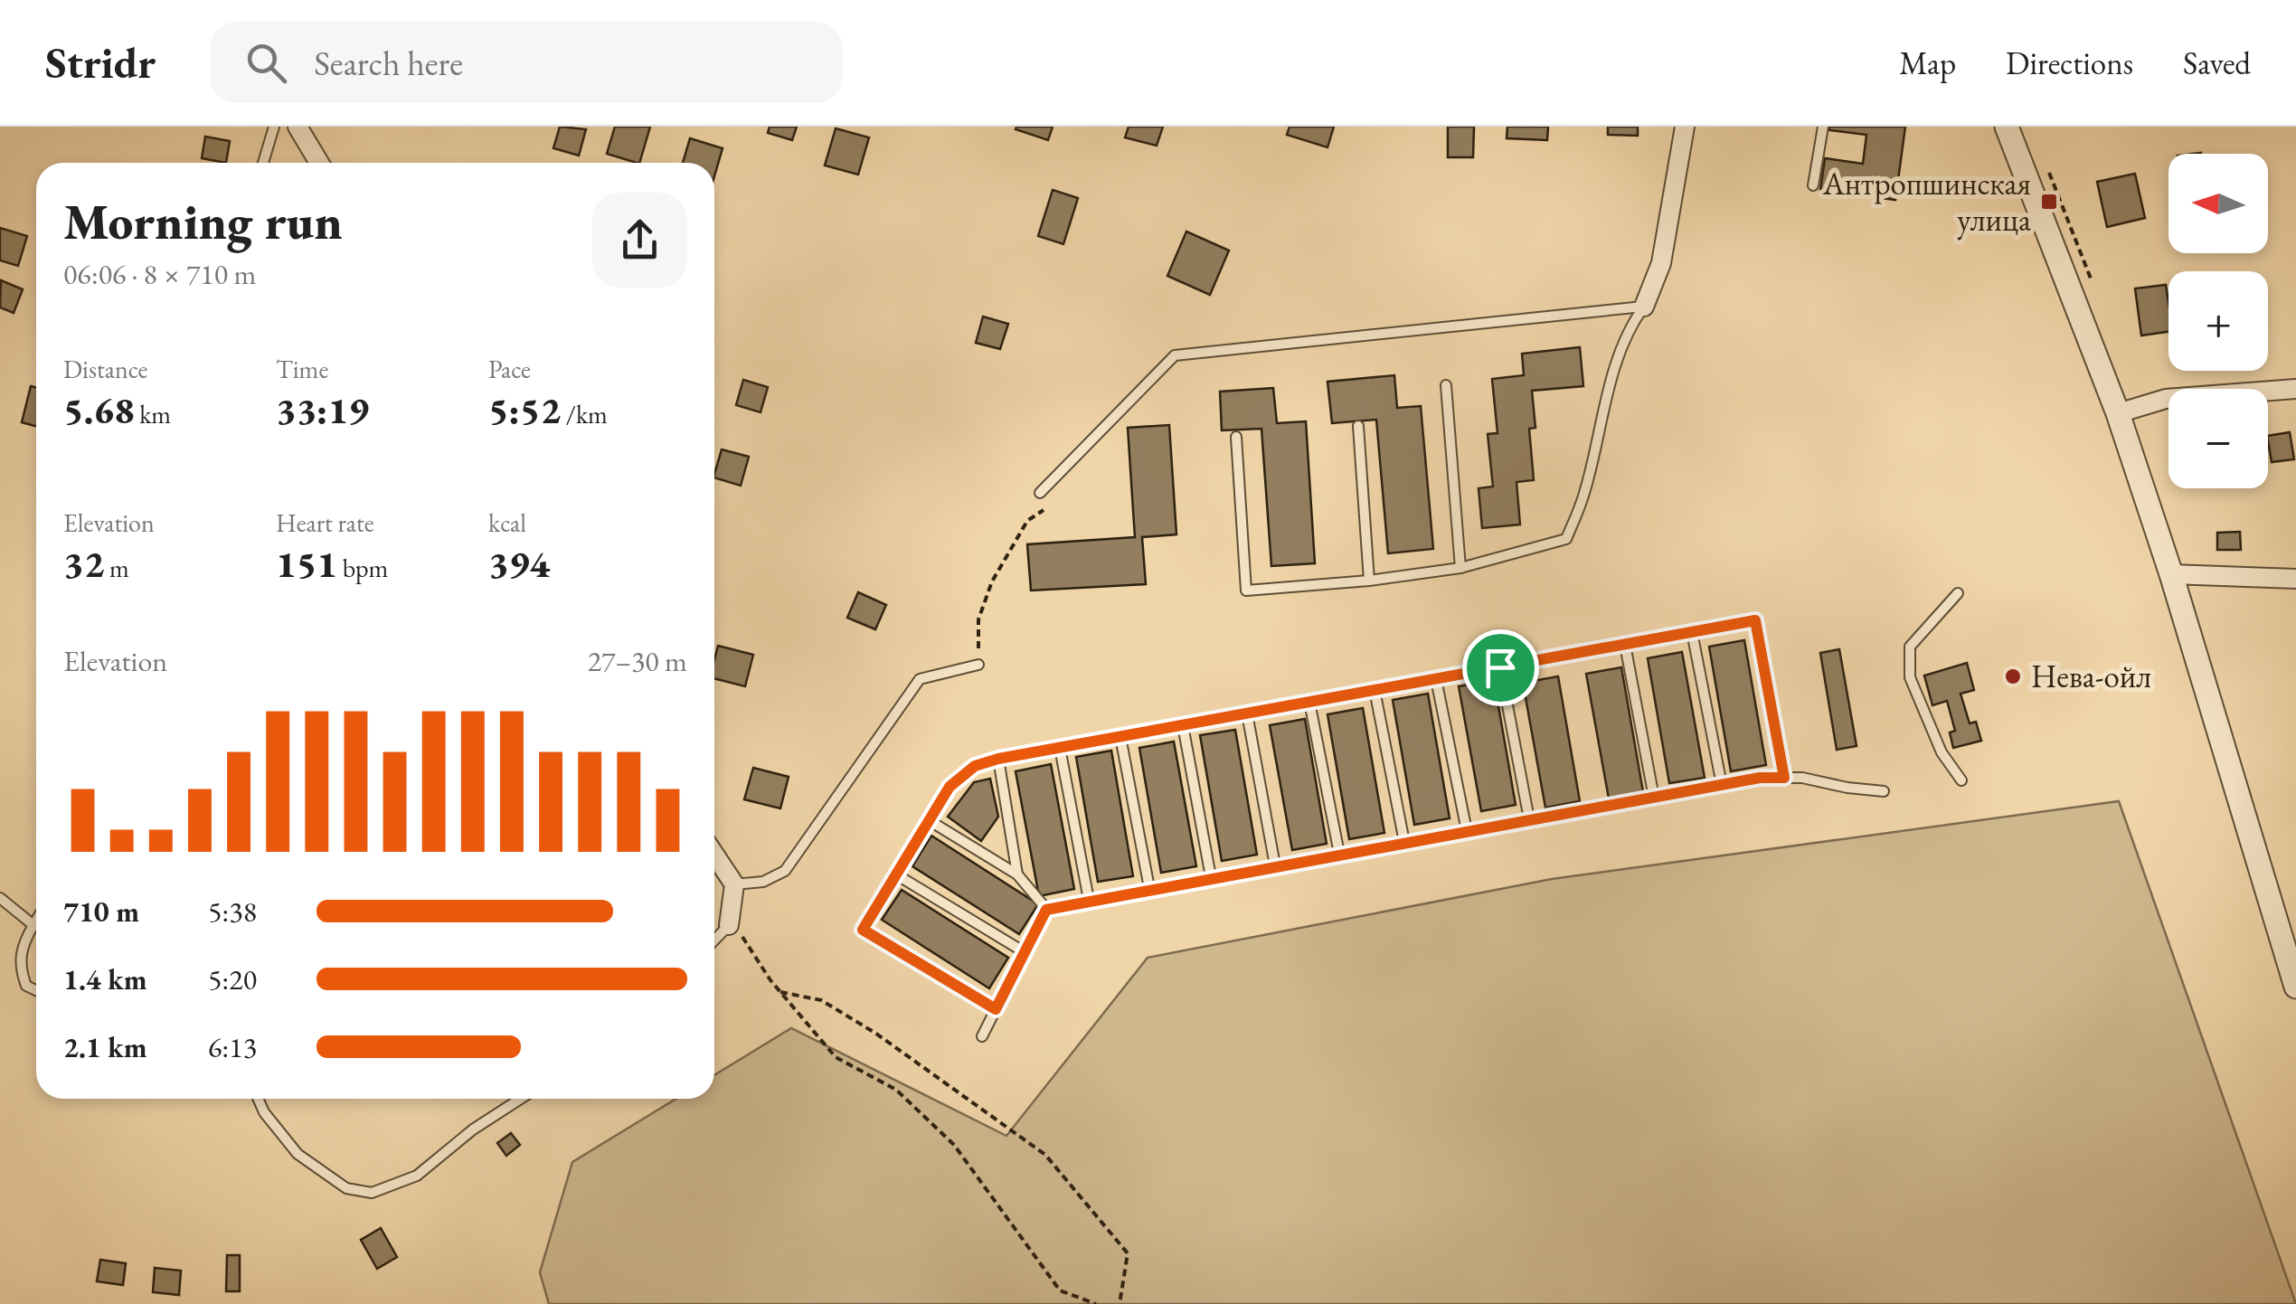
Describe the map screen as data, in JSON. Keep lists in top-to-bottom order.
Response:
{
  "places": {
    "transit": ["Антропшинская улица"],
    "other": ["Нева-ойл"]
  },
  "north": "left",
  "page": {
    "header": "Stridr",
    "search": "Search here",
    "nav": ["Map", "Directions", "Saved"],
    "map_buttons": ["+", "−"],
    "heading": ["Morning run", "06:06 · 8 × 710 m"],
    "stats": [
      ["Distance", "5.68 km"],
      ["Time", "33:19"],
      ["Pace", "5:52 /km"],
      ["Elevation", "32 m"],
      ["Heart rate", "151 bpm"],
      ["kcal", "394"]
    ],
    "chart": ["Elevation", "27–30 m"],
    "list": [
      {
        "name": "710 m",
        "note": "5:38"
      },
      {
        "name": "1.4 km",
        "note": "5:20"
      },
      {
        "name": "2.1 km",
        "note": "6:13"
      }
    ]
  }
}
